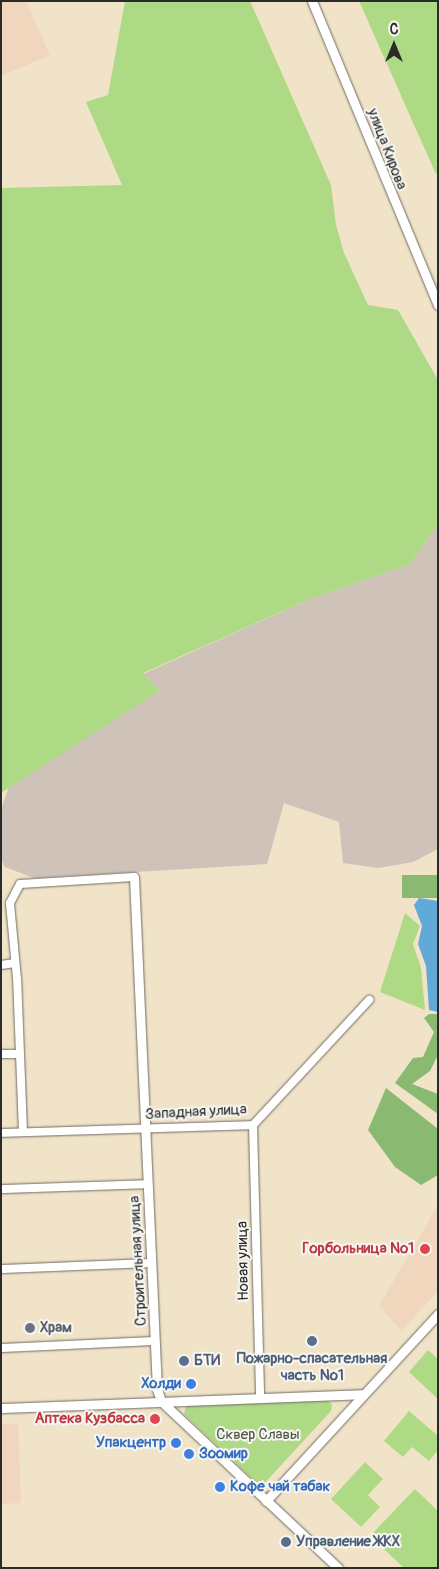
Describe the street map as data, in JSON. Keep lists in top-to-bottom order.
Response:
{
  "streets": {
    "street": [
      "улица Кирова",
      "Западная улица",
      "Строительная улица",
      "Новая улица"
    ]
  },
  "crossings": [
    ["Западная улица", "Строительная улица"],
    ["Западная улица", "Новая улица"]
  ],
  "parks": ["Сквер Славы"],
  "places": [
    "Горбольница №1",
    "Храм",
    "Пожарно-спасательная часть №1",
    "БТИ",
    "Холди",
    "Аптека Кузбасса",
    "Упакцентр",
    "Зоомир",
    "Кофе чай табак",
    "Управление ЖКХ"
  ],
  "north": "top"
}
